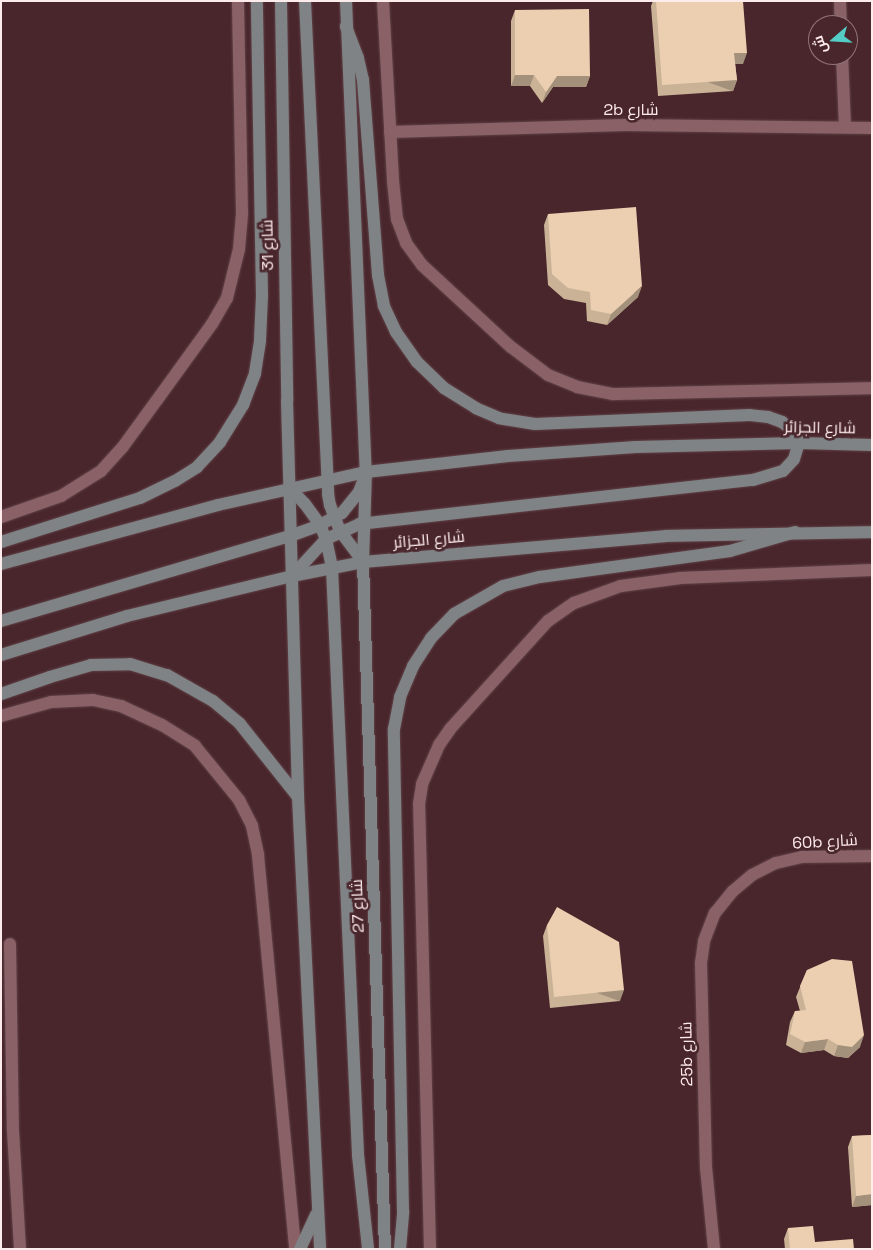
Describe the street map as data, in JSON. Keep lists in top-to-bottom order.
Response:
{
  "streets": {
    "main road": ["شارع 31", "شارع الجزائر", "شارع 27"],
    "street": ["2b شارع", "60b شارع", "25b شارع"]
  },
  "crossings": [
    ["شارع 31", "شارع الجزائر"],
    ["شارع الجزائر", "شارع 27"],
    ["60b شارع", "25b شارع"]
  ],
  "north": "left"
}
